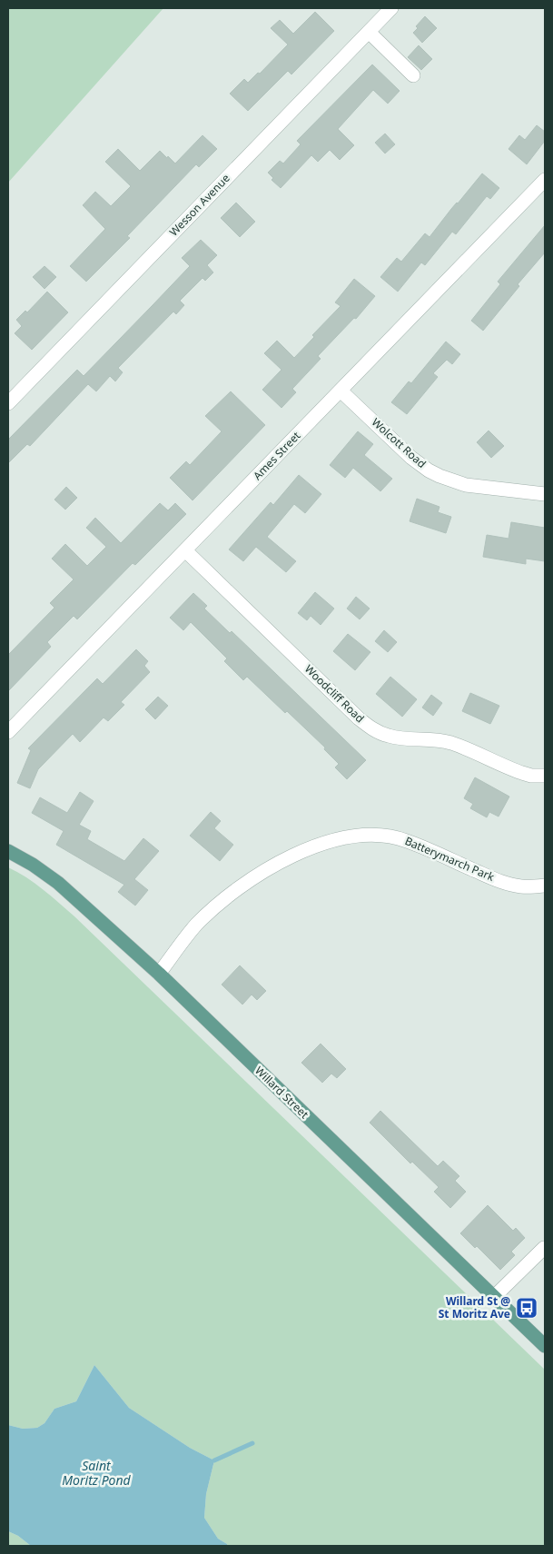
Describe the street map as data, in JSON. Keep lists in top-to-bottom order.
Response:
{
  "streets": {
    "main road": ["Willard Street"],
    "street": [
      "Wesson Avenue",
      "Wolcott Road",
      "Ames Street",
      "Woodcliff Road",
      "Batterymarch Park"
    ]
  },
  "crossings": [
    ["Wolcott Road", "Ames Street"],
    ["Ames Street", "Woodcliff Road"],
    ["Batterymarch Park", "Willard Street"]
  ],
  "water": ["Saint Moritz Pond"],
  "places": {
    "bus stop": ["Willard St @ St Moritz Ave"]
  }
}
